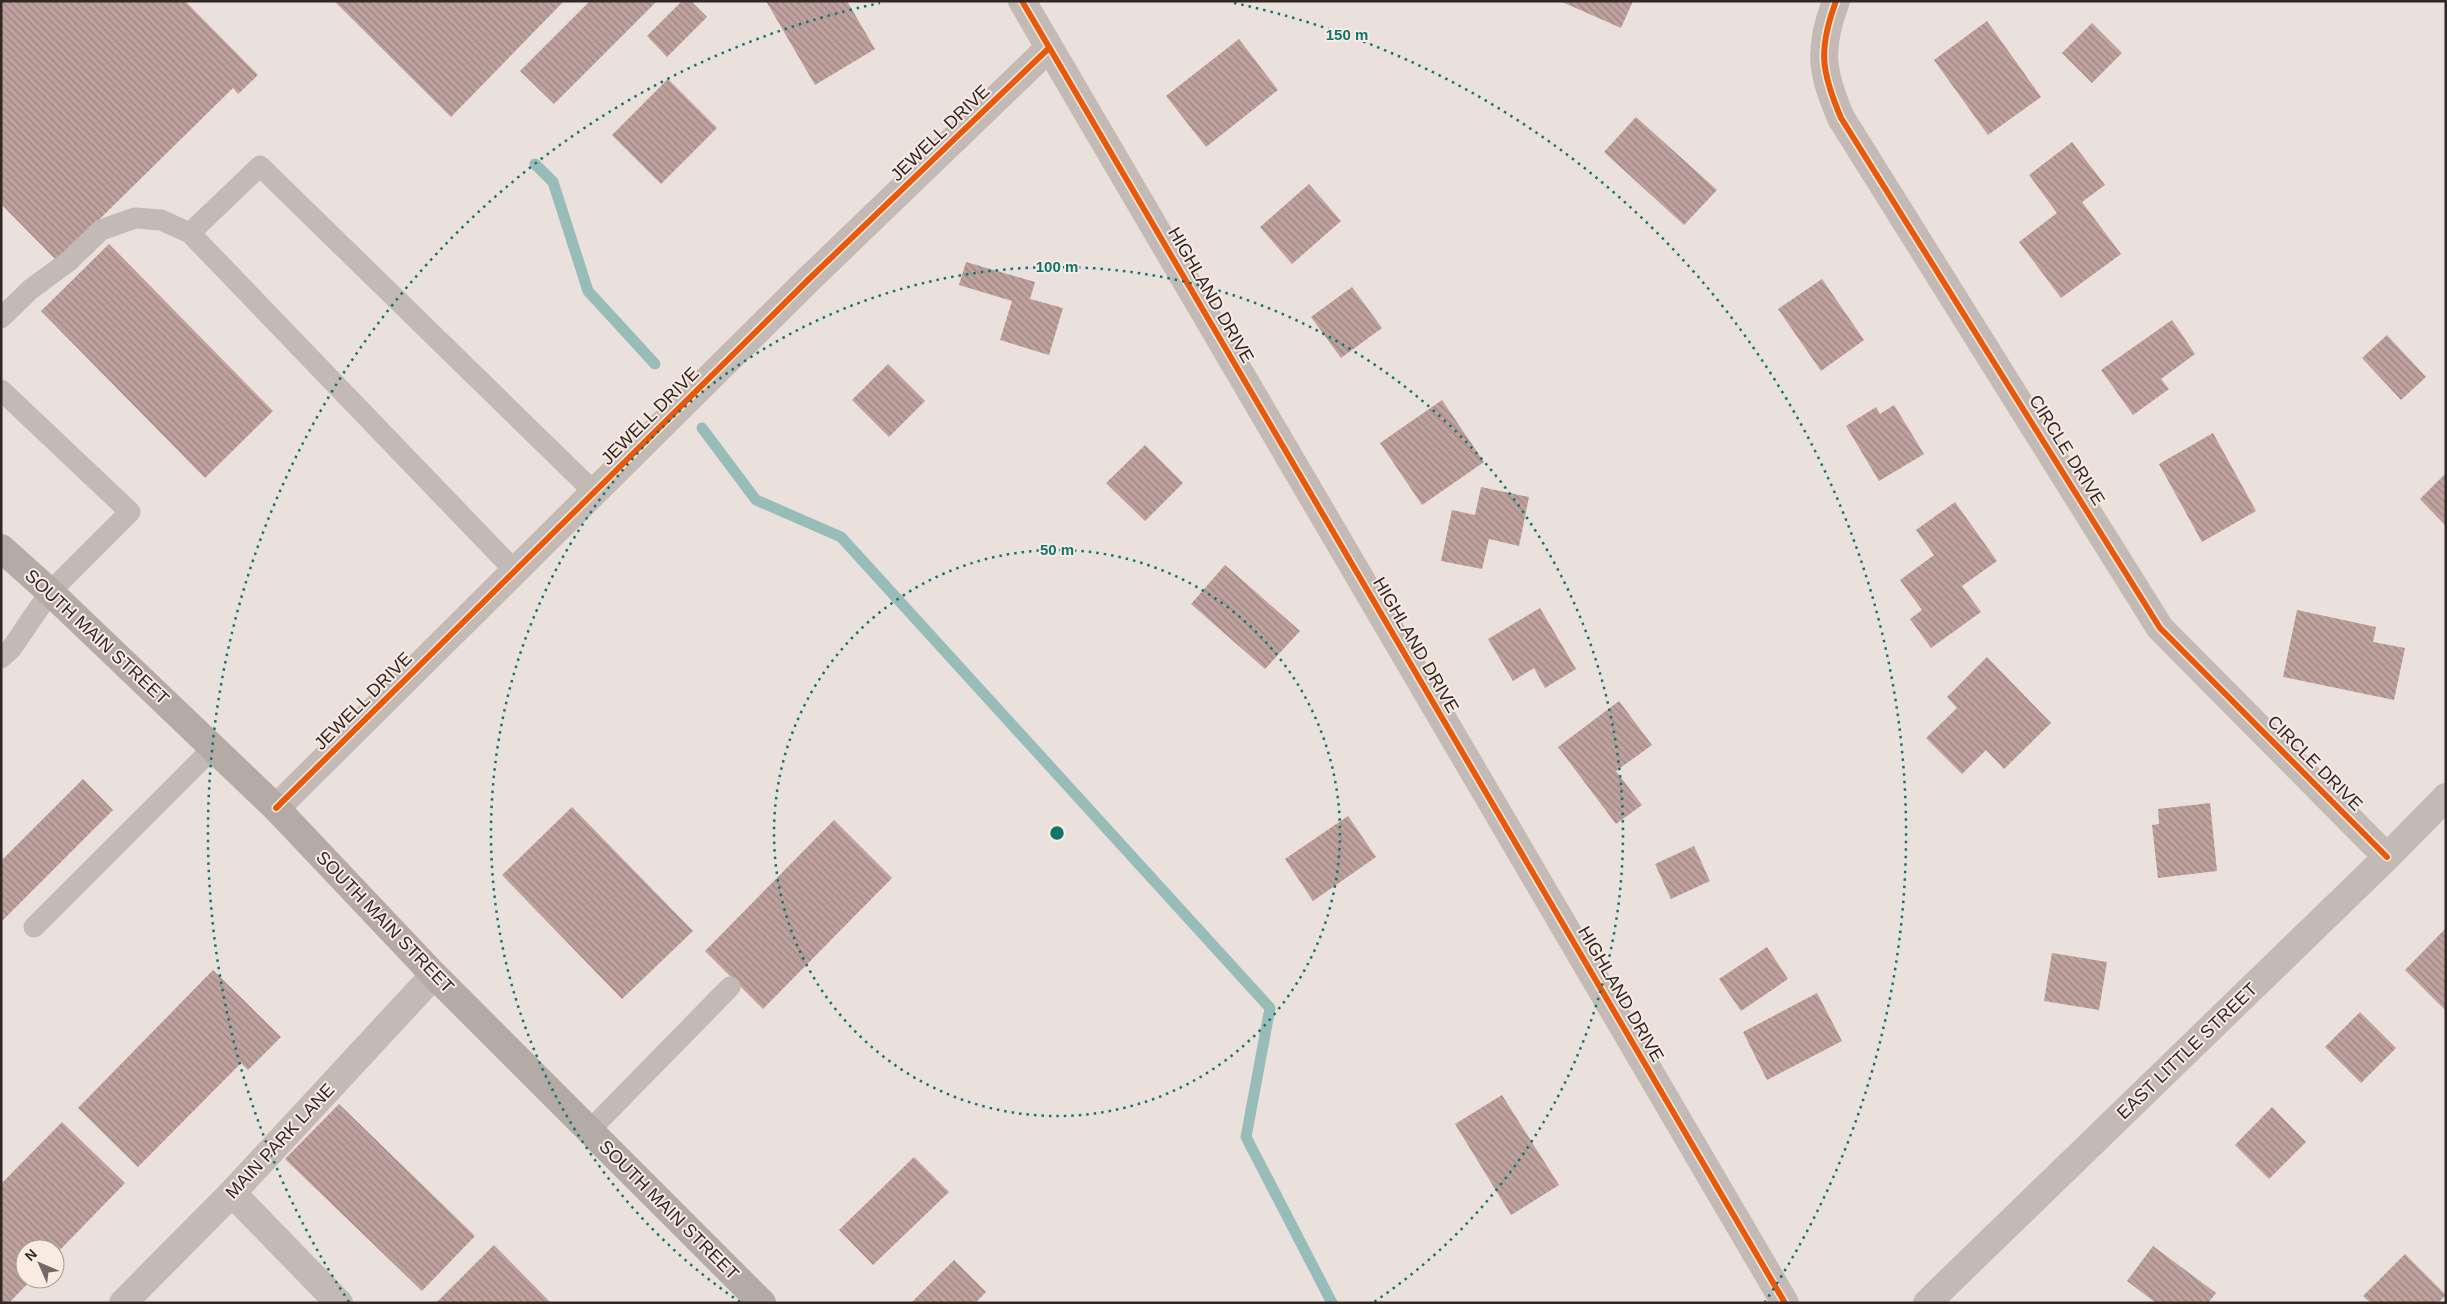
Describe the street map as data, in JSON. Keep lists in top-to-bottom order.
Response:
{
  "streets": {
    "main road": ["SOUTH MAIN STREET"],
    "street": [
      "JEWELL DRIVE",
      "HIGHLAND DRIVE",
      "CIRCLE DRIVE",
      "EAST LITTLE STREET",
      "MAIN PARK LANE"
    ]
  },
  "crossings": [
    ["JEWELL DRIVE", "HIGHLAND DRIVE"],
    ["JEWELL DRIVE", "SOUTH MAIN STREET"],
    ["CIRCLE DRIVE", "EAST LITTLE STREET"],
    ["SOUTH MAIN STREET", "MAIN PARK LANE"]
  ],
  "north": "top left",
  "rings": ["150 m", "100 m", "50 m"]
}
